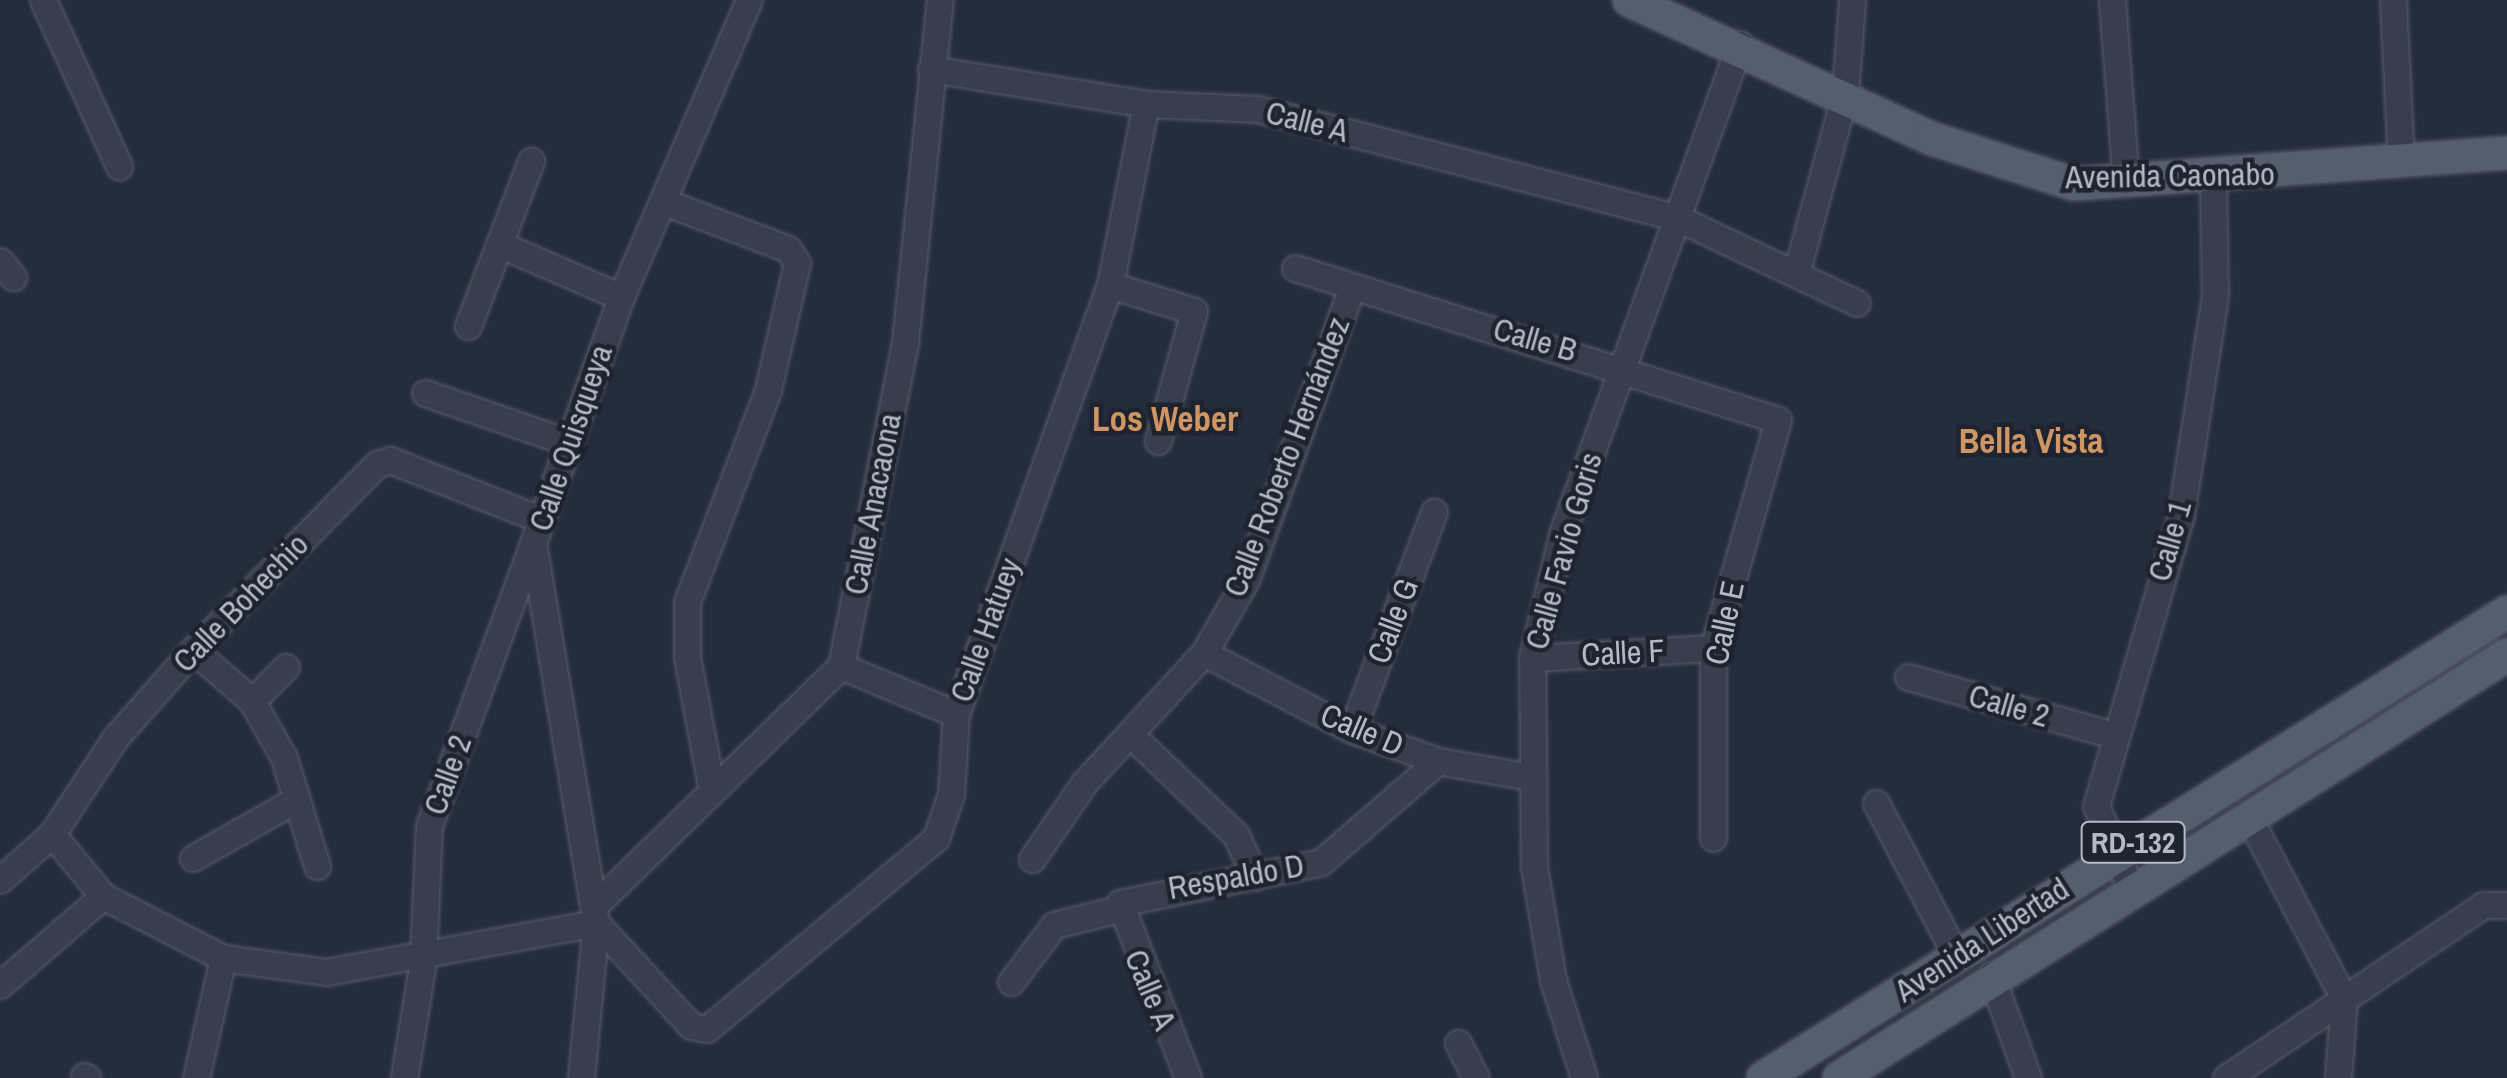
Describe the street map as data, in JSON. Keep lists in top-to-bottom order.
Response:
{
  "streets": {
    "main road": ["Avenida Caonabo", "RD-132", "Avenida Libertad"],
    "street": [
      "Calle A",
      "Calle B",
      "Calle Quisqueya",
      "Calle Roberto Hernández",
      "Calle Anacaona",
      "Calle 1",
      "Calle Favio Goris",
      "Calle Bohechio",
      "Calle G",
      "Calle E",
      "Calle Hatuey",
      "Calle F",
      "Calle 2",
      "Calle D",
      "Respaldo D"
    ]
  },
  "crossings": [
    ["Calle A", "Calle Anacaona"],
    ["Calle A", "Calle Favio Goris"],
    ["Calle A", "Calle Hatuey"],
    ["Calle A", "Respaldo D"],
    ["Avenida Caonabo", "Calle 1"],
    ["Avenida Caonabo", "Calle Favio Goris"],
    ["Calle B", "Calle Roberto Hernández"],
    ["Calle B", "Calle Favio Goris"],
    ["Calle B", "Calle E"],
    ["Calle Quisqueya", "Calle Bohechio"],
    ["Calle Quisqueya", "Calle Hatuey"],
    ["Calle Quisqueya", "Calle 2"],
    ["Calle Roberto Hernández", "Calle D"],
    ["Calle 1", "Calle 2"],
    ["Calle 1", "Avenida Libertad"],
    ["Calle Favio Goris", "Calle F"],
    ["Calle Favio Goris", "Calle D"],
    ["Calle Bohechio", "Calle 2"],
    ["Calle G", "Calle D"],
    ["Calle E", "Calle F"],
    ["Calle D", "Respaldo D"]
  ],
  "districts": ["Los Weber", "Bella Vista"]
}
